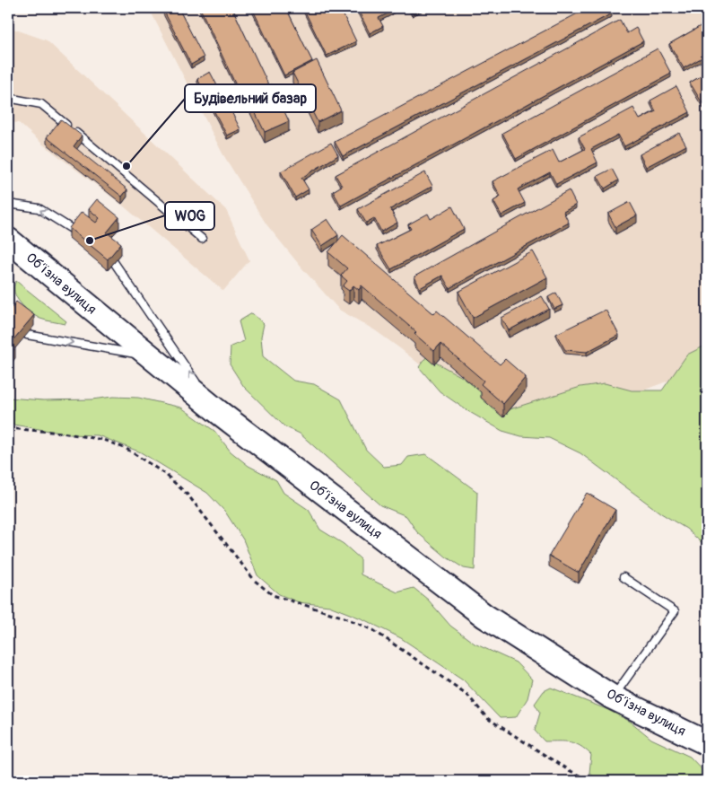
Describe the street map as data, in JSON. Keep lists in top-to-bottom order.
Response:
{
  "streets": {
    "highway": ["Обʼїзна вулиця"]
  },
  "places": ["Будівельний базар", "WOG"]
}
